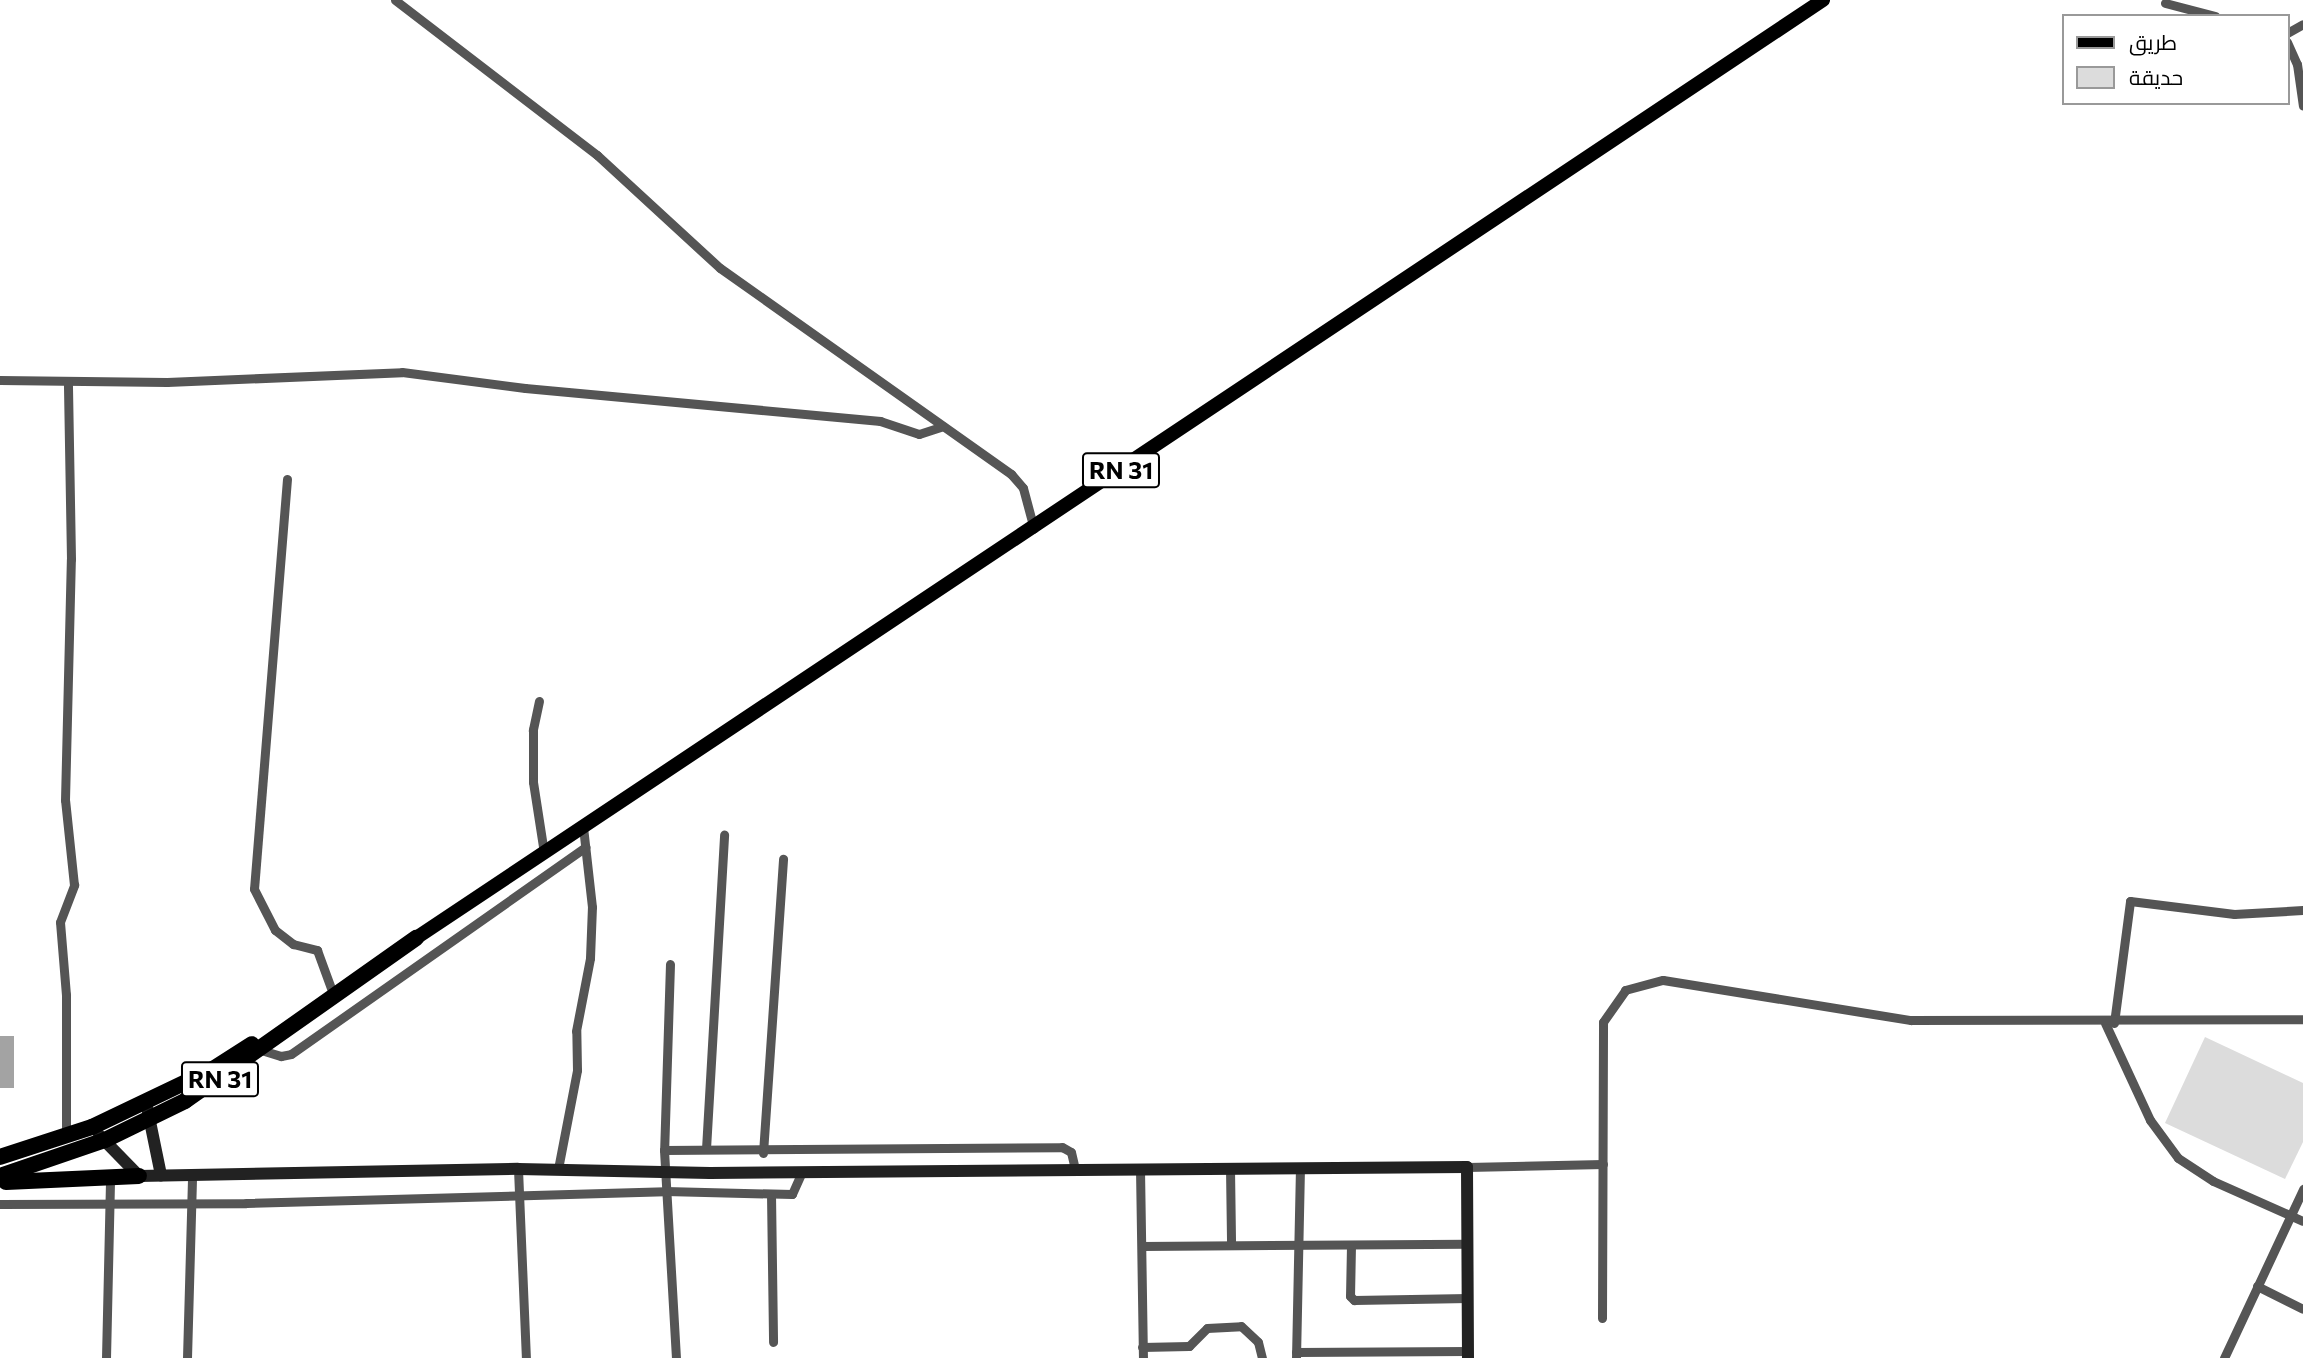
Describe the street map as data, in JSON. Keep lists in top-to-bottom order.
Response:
{
  "streets": {
    "highway": ["RN 31"]
  },
  "legend": ["طريق", "حديقة"]
}
